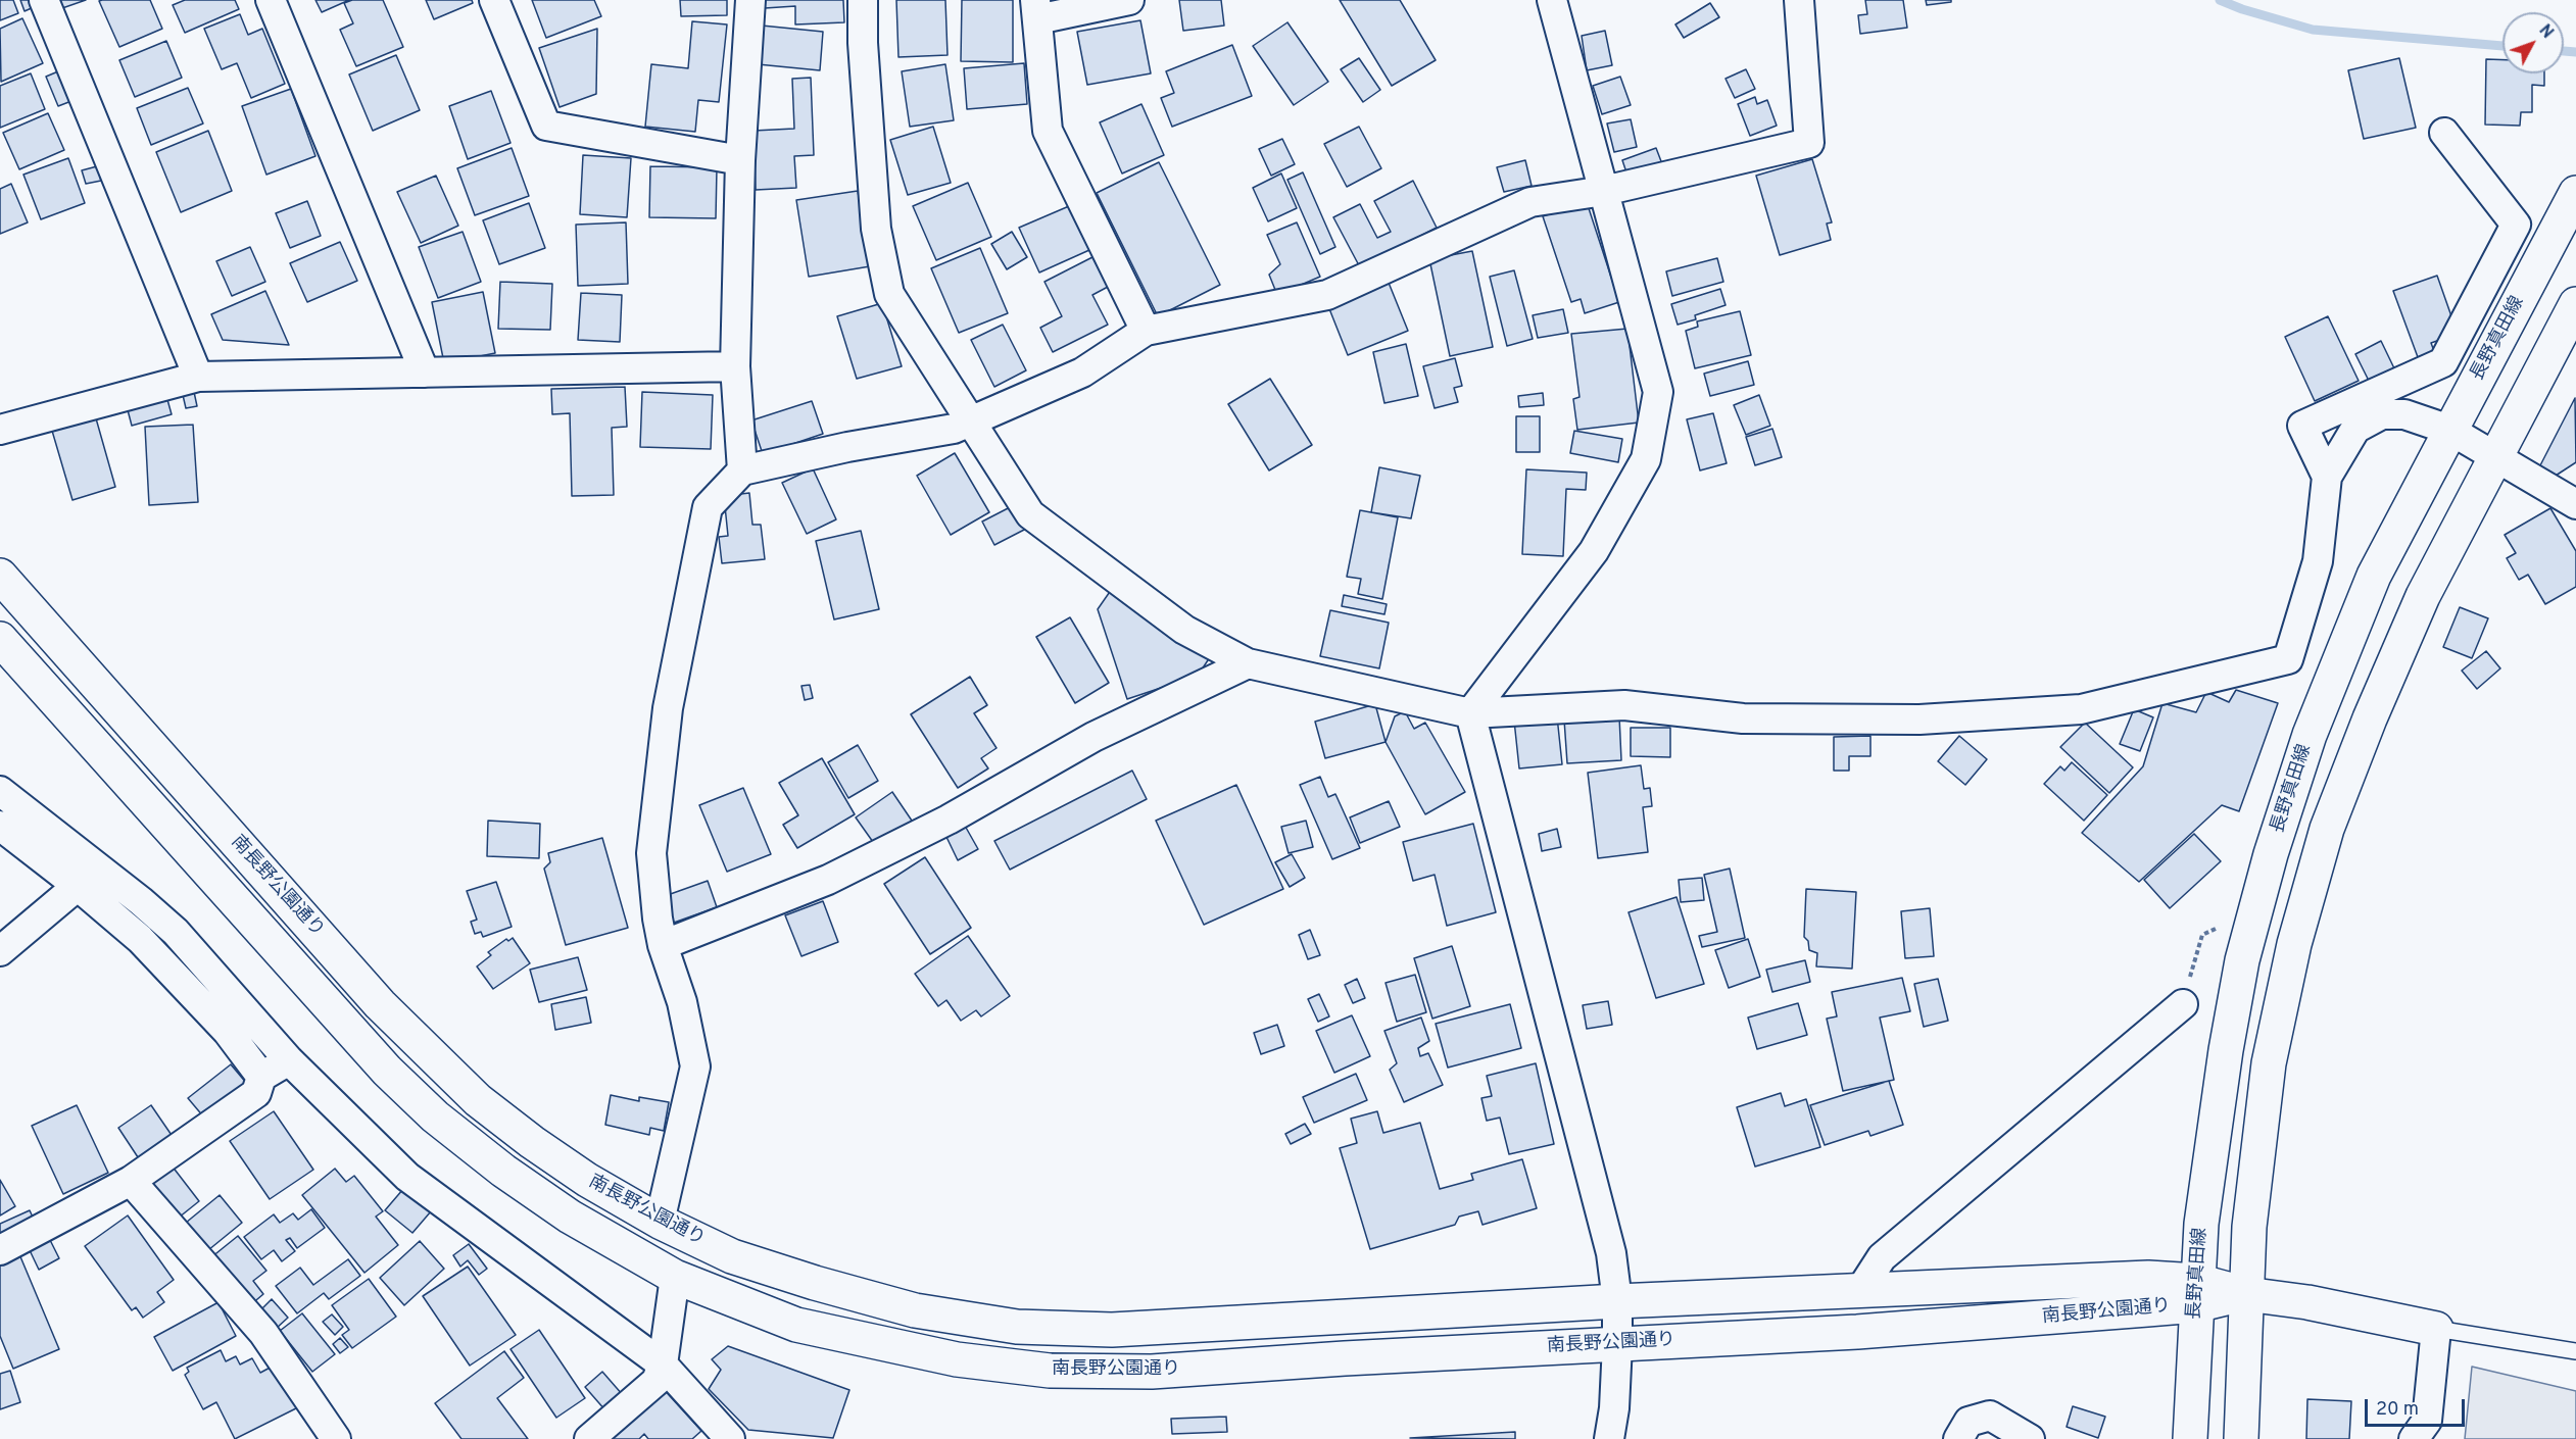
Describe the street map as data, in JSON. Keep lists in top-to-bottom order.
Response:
{
  "streets": {
    "street": ["長野真田線", "南長野公園通り"]
  },
  "crossings": [
    ["長野真田線", "南長野公園通り"]
  ],
  "scale_bar": "20 m",
  "north": "top right"
}
